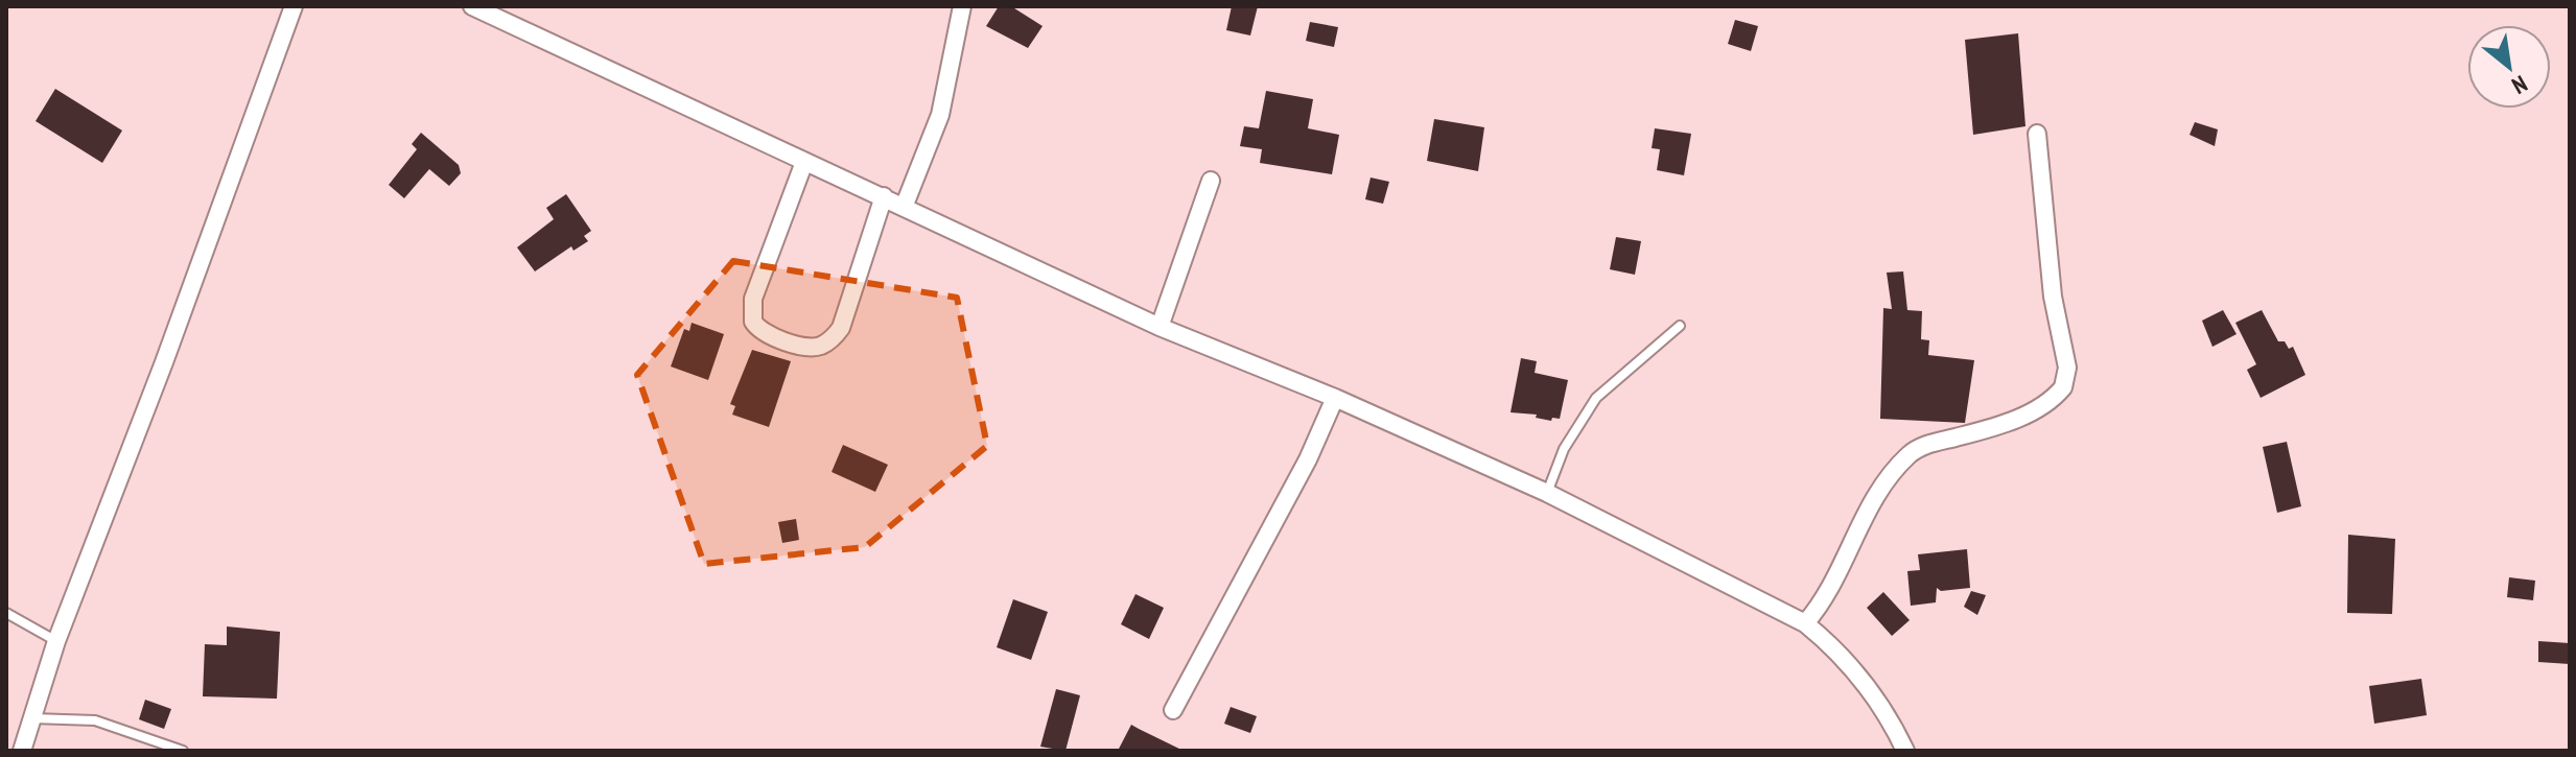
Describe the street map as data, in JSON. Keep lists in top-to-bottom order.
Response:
{
  "north": "bottom right"
}
